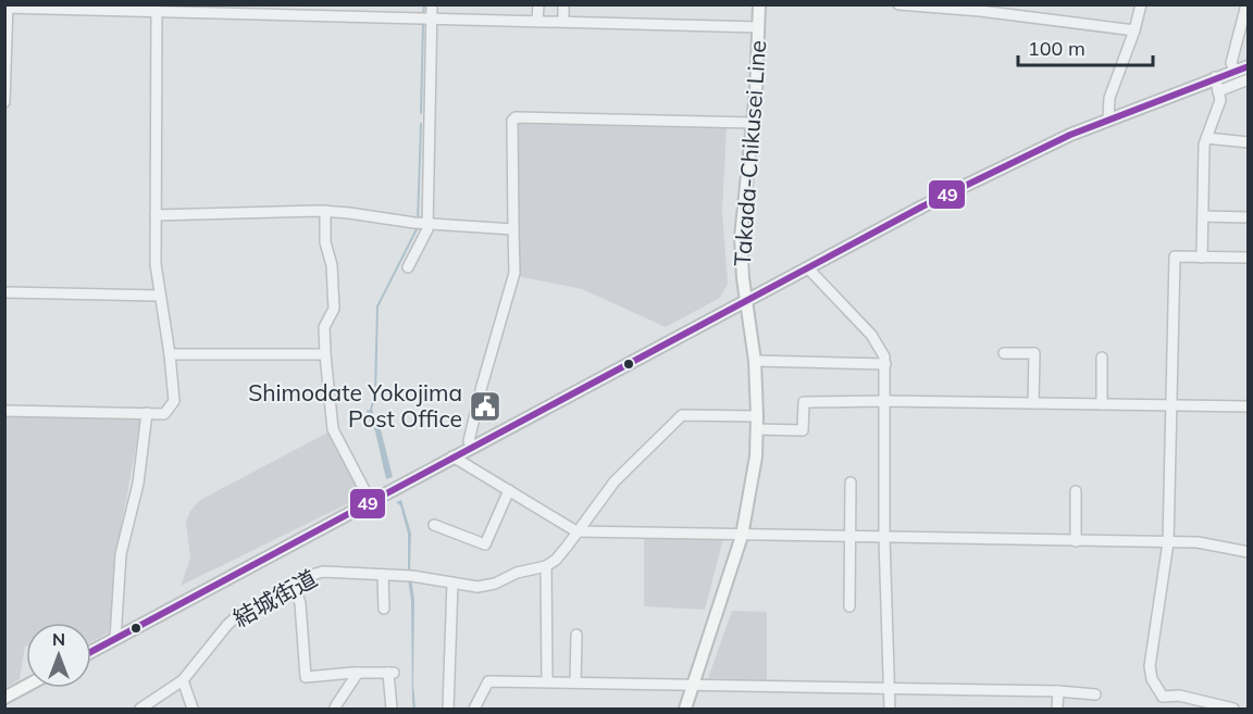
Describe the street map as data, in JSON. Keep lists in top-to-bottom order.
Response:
{
  "streets": {
    "main road": ["Takada-Chikusei Line"],
    "street": ["結城街道"]
  },
  "places": {
    "public building": ["Shimodate Yokojima Post Office"]
  },
  "lines": ["transit line 49"],
  "scale_bar": "100 m",
  "north": "top"
}
